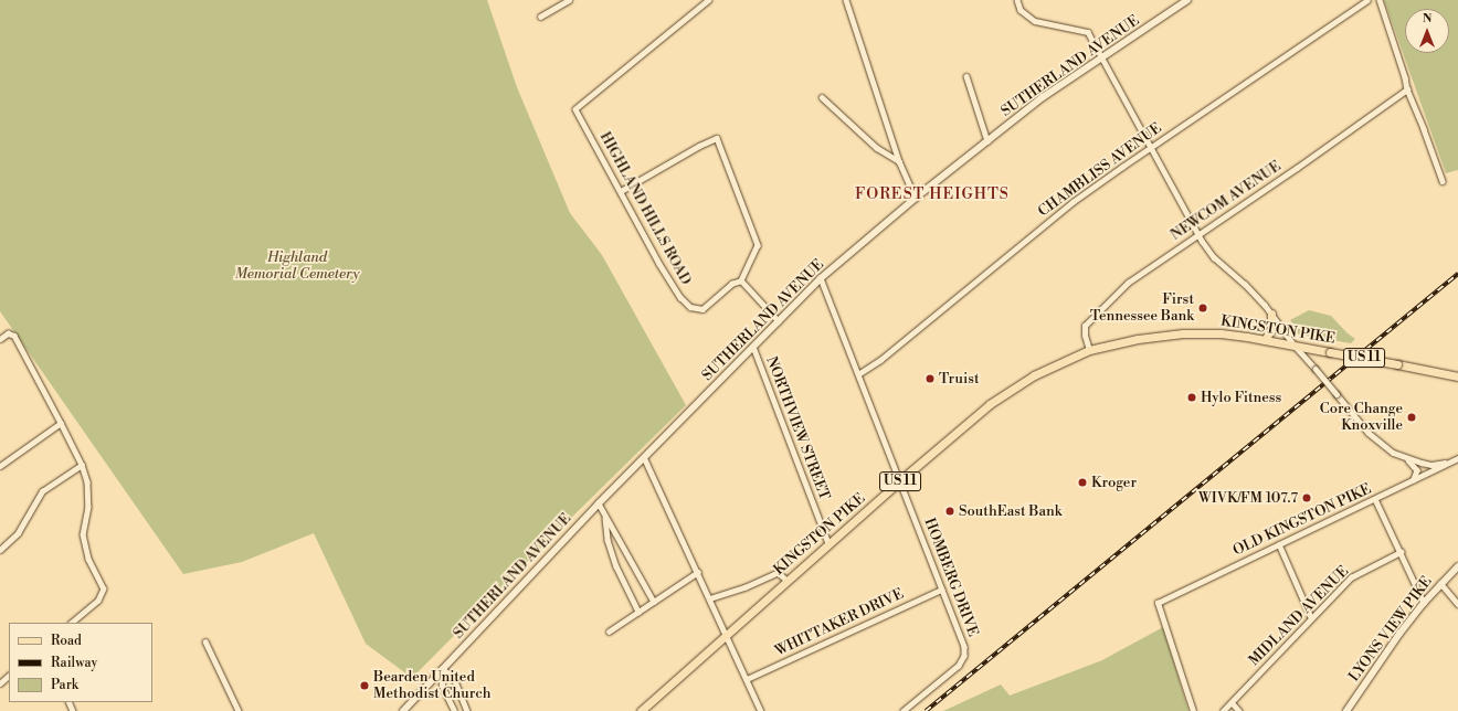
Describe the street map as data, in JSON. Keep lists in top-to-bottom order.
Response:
{
  "streets": {
    "main road": ["KINGSTON PIKE", "US 11"],
    "street": [
      "SUTHERLAND AVENUE",
      "CHAMBLISS AVENUE",
      "NEWCOM AVENUE",
      "HIGHLAND HILLS ROAD",
      "NORTHVIEW STREET",
      "OLD KINGSTON PIKE",
      "HOMBERG DRIVE",
      "MIDLAND AVENUE",
      "WHITTAKER DRIVE",
      "LYONS VIEW PIKE"
    ]
  },
  "crossings": [
    ["SUTHERLAND AVENUE", "NORTHVIEW STREET"],
    ["SUTHERLAND AVENUE", "HOMBERG DRIVE"],
    ["CHAMBLISS AVENUE", "HOMBERG DRIVE"],
    ["NEWCOM AVENUE", "KINGSTON PIKE"],
    ["KINGSTON PIKE", "NORTHVIEW STREET"],
    ["KINGSTON PIKE", "HOMBERG DRIVE"],
    ["HOMBERG DRIVE", "WHITTAKER DRIVE"]
  ],
  "districts": ["FOREST HEIGHTS"],
  "parks": ["Highland Memorial Cemetery"],
  "places": [
    "First Tennessee Bank",
    "Truist",
    "Hylo Fitness",
    "Core Change Knoxville",
    "Kroger",
    "WIVK/FM 107.7",
    "SouthEast Bank",
    "Bearden United Methodist Church"
  ],
  "legend": ["Road", "Railway", "Park"],
  "north": "top"
}
